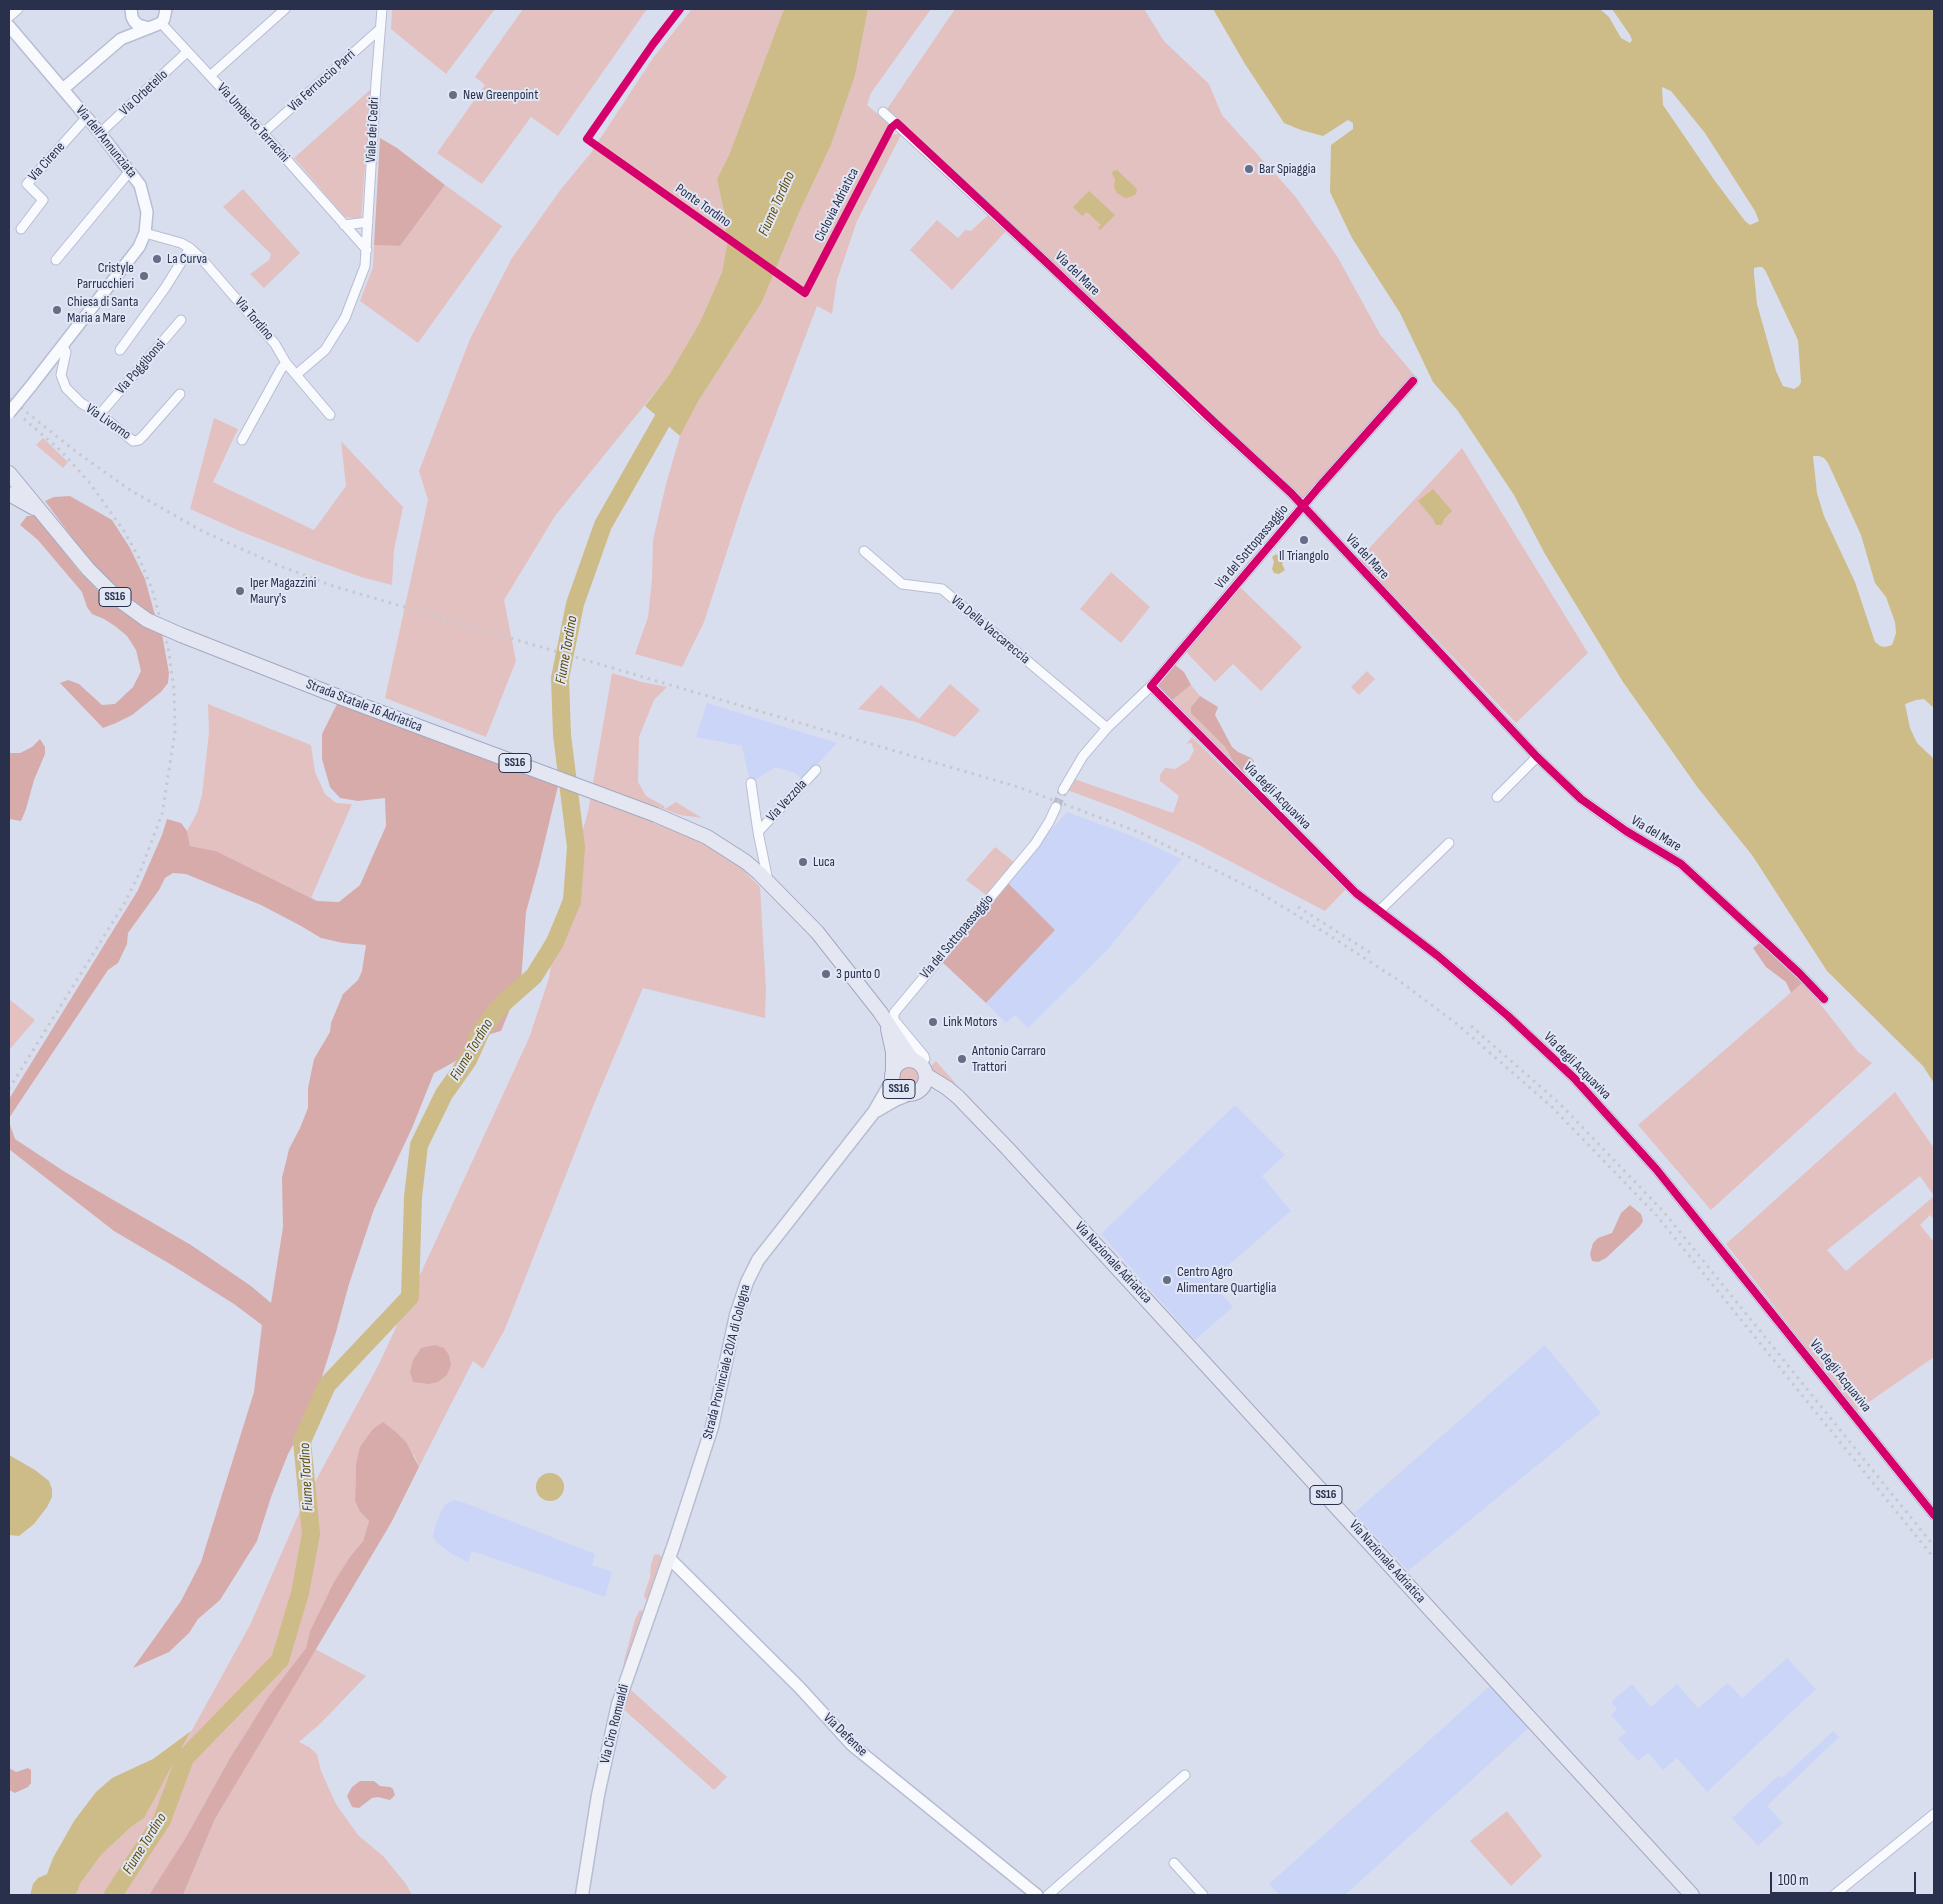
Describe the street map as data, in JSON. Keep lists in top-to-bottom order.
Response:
{
  "streets": {
    "main road": [
      "SS16",
      "Strada Statale 16 Adriatica",
      "Via Nazionale Adriatica",
      "Strada Provinciale 20/A di Cologna",
      "Via Ciro Romualdi"
    ],
    "street": [
      "Via Ferruccio Parri",
      "Via Orbetello",
      "Via Umberto Terracini",
      "Viale dei Cedri",
      "Via dell'Annunziata",
      "Via Cirene",
      "Via del Mare",
      "Via Tordino",
      "Via Poggibonsi",
      "Via Livorno",
      "Via del Sottopassaggio",
      "Via Della Vaccareccia",
      "Via degli Acquaviva",
      "Via Vezzola",
      "Via Defense"
    ],
    "cycle path": ["Ciclovia Adriatica"]
  },
  "crossings": [
    ["Via Ferruccio Parri", "Via Umberto Terracini"],
    ["Via Ferruccio Parri", "Viale dei Cedri"],
    ["Via Orbetello", "Via Umberto Terracini"],
    ["Via Orbetello", "Via dell'Annunziata"],
    ["Via Umberto Terracini", "Viale dei Cedri"],
    ["Via dell'Annunziata", "Via Cirene"],
    ["Via dell'Annunziata", "Via Tordino"],
    ["Via dell'Annunziata", "Via Livorno"],
    ["Via del Mare", "Via del Sottopassaggio"],
    ["Via Poggibonsi", "Via Livorno"],
    ["Via del Sottopassaggio", "SS16"],
    ["Via del Sottopassaggio", "Via Della Vaccareccia"],
    ["Via del Sottopassaggio", "Via degli Acquaviva"],
    ["Via del Sottopassaggio", "Via Nazionale Adriatica"],
    ["Via del Sottopassaggio", "Strada Provinciale 20/A di Cologna"],
    ["SS16", "Strada Statale 16 Adriatica"],
    ["SS16", "Via Nazionale Adriatica"],
    ["SS16", "Strada Provinciale 20/A di Cologna"],
    ["Strada Statale 16 Adriatica", "Via Nazionale Adriatica"],
    ["Via Vezzola", "Via Nazionale Adriatica"],
    ["Via Nazionale Adriatica", "Strada Provinciale 20/A di Cologna"],
    ["Strada Provinciale 20/A di Cologna", "Via Ciro Romualdi"],
    ["Strada Provinciale 20/A di Cologna", "Via Defense"],
    ["Via Ciro Romualdi", "Via Defense"]
  ],
  "water": ["Fiume Tordino"],
  "places": [
    "New Greenpoint",
    "Bar Spiaggia",
    "La Curva",
    "Cristyle Parrucchieri",
    "Chiesa di Santa Maria a Mare",
    "Il Triangolo",
    "Iper Magazzini Maury's",
    "Luca",
    "3 punto 0",
    "Link Motors",
    "Antonio Carraro Trattori",
    "Centro Agro Alimentare Quartiglia"
  ],
  "scale_bar": "100 m"
}
